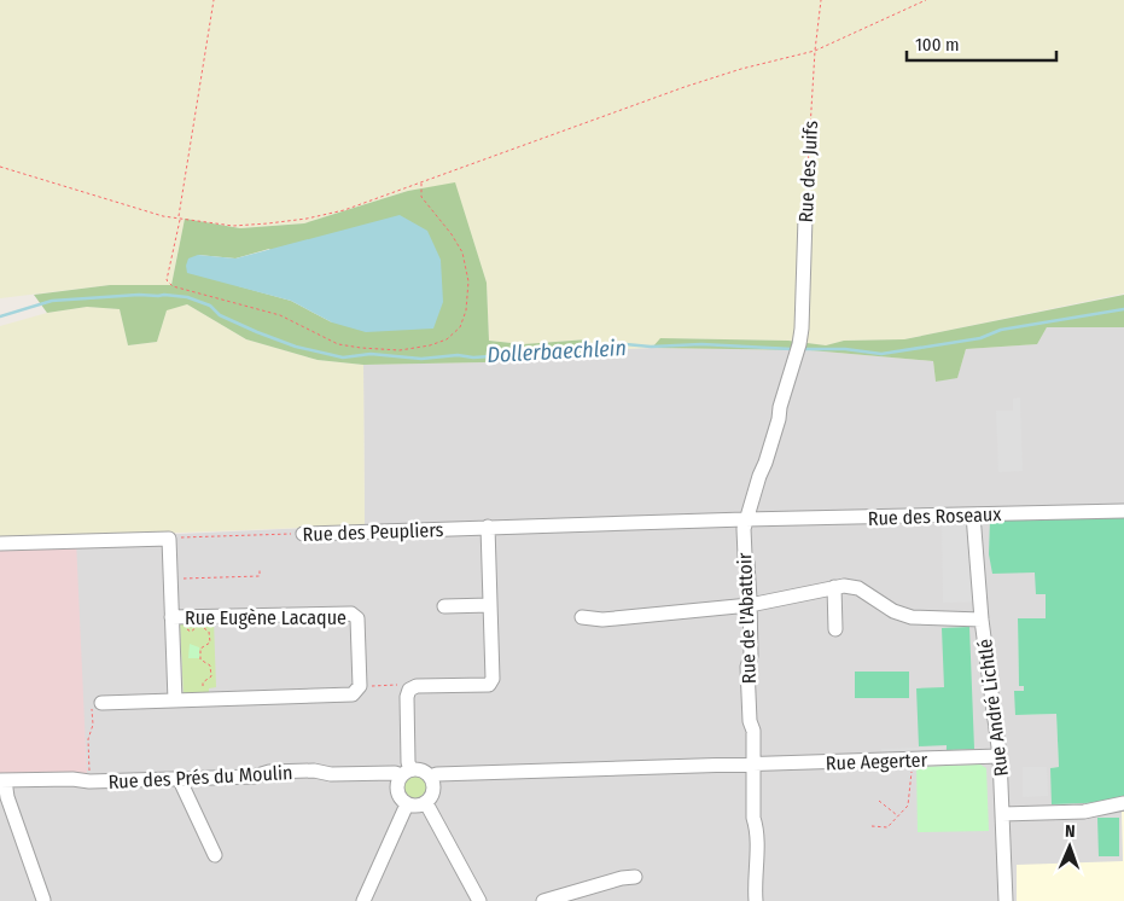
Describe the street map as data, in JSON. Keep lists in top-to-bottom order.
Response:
{
  "streets": {
    "street": [
      "Rue des Juifs",
      "Rue des Roseaux",
      "Rue des Peupliers",
      "Rue Eugène Lacaque",
      "Rue de l'Abattoir",
      "Rue André Lichtlé",
      "Rue Aegerter",
      "Rue des Prés du Moulin"
    ]
  },
  "crossings": [
    ["Rue des Juifs", "Rue de l'Abattoir"],
    ["Rue des Roseaux", "Rue des Peupliers"],
    ["Rue des Roseaux", "Rue de l'Abattoir"],
    ["Rue des Roseaux", "Rue André Lichtlé"],
    ["Rue des Peupliers", "Rue Eugène Lacaque"],
    ["Rue des Peupliers", "Rue de l'Abattoir"],
    ["Rue de l'Abattoir", "Rue Aegerter"],
    ["Rue André Lichtlé", "Rue Aegerter"]
  ],
  "water": ["Dollerbaechlein"],
  "scale_bar": "100 m",
  "north": "top"
}
